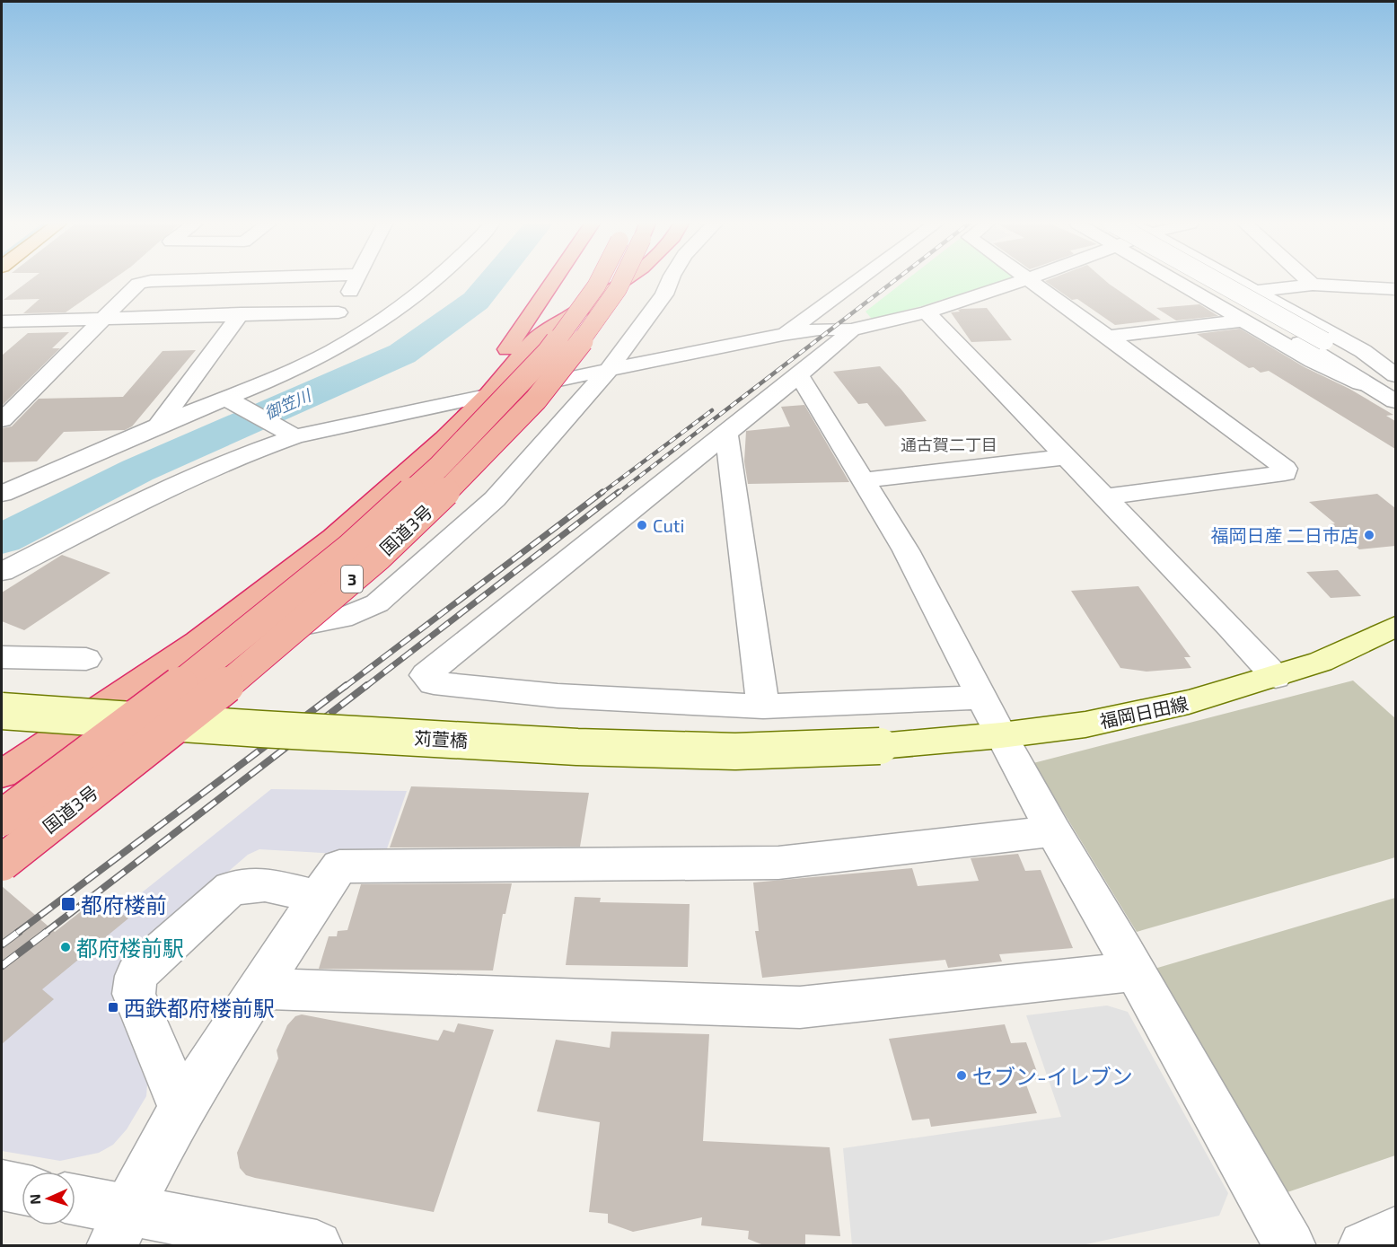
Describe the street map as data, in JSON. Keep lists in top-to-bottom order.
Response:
{
  "streets": {
    "highway": ["国道3号", "3"],
    "main road": ["福岡日田線", "苅萱橋"]
  },
  "crossings": [
    ["福岡日田線", "苅萱橋"]
  ],
  "districts": ["通古賀二丁目"],
  "water": ["御笠川"],
  "places": {
    "other": [
      "Cuti",
      "福岡日産 二日市店",
      "都府楼前駅",
      "セブン-イレブン"
    ],
    "transit": ["都府楼前", "西鉄都府楼前駅"]
  },
  "north": "left"
}
